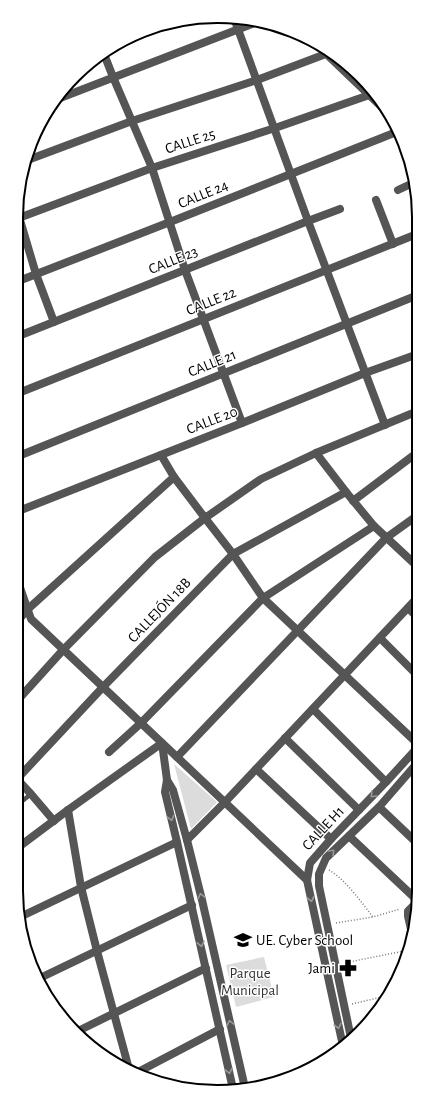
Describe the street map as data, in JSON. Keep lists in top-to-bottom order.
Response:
{
  "streets": {
    "street": [
      "CALLE 25",
      "CALLE 24",
      "CALLE 23",
      "CALLE 22",
      "CALLE 21",
      "CALLE 20",
      "CALLEJÓN 18B",
      "CALLE H1"
    ]
  },
  "parks": ["Parque Municipal"],
  "places": {
    "school or university": ["UE. Cyber School"],
    "pharmacy": ["Jami"]
  }
}
